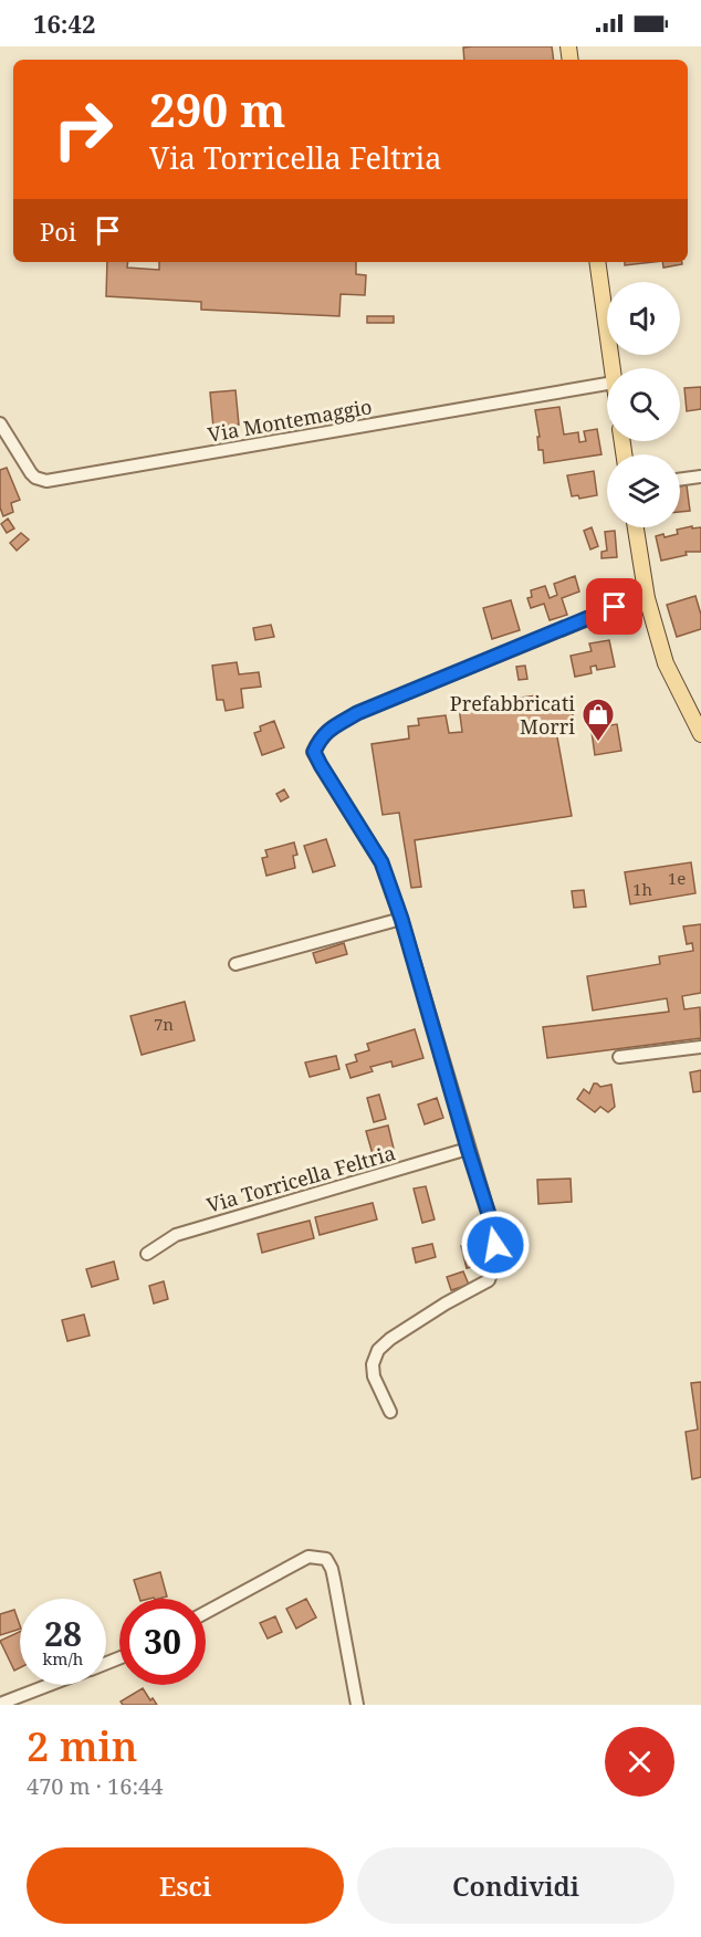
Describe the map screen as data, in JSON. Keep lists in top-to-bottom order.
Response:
{
  "streets": {
    "street": ["Via Montemaggio", "Via Torricella Feltria"]
  },
  "places": {
    "shop": ["Prefabbricati Morri"]
  },
  "house_numbers": ["1e", "1h", "7n"],
  "page": {
    "status": "16:42",
    "turn": ["290 m", "Via Torricella Feltria"],
    "then": "Poi",
    "speed": "28 km/h",
    "limit": "30",
    "heading": ["2 min", "470 m · 16:44"],
    "buttons": ["Esci", "Condividi"]
  }
}
